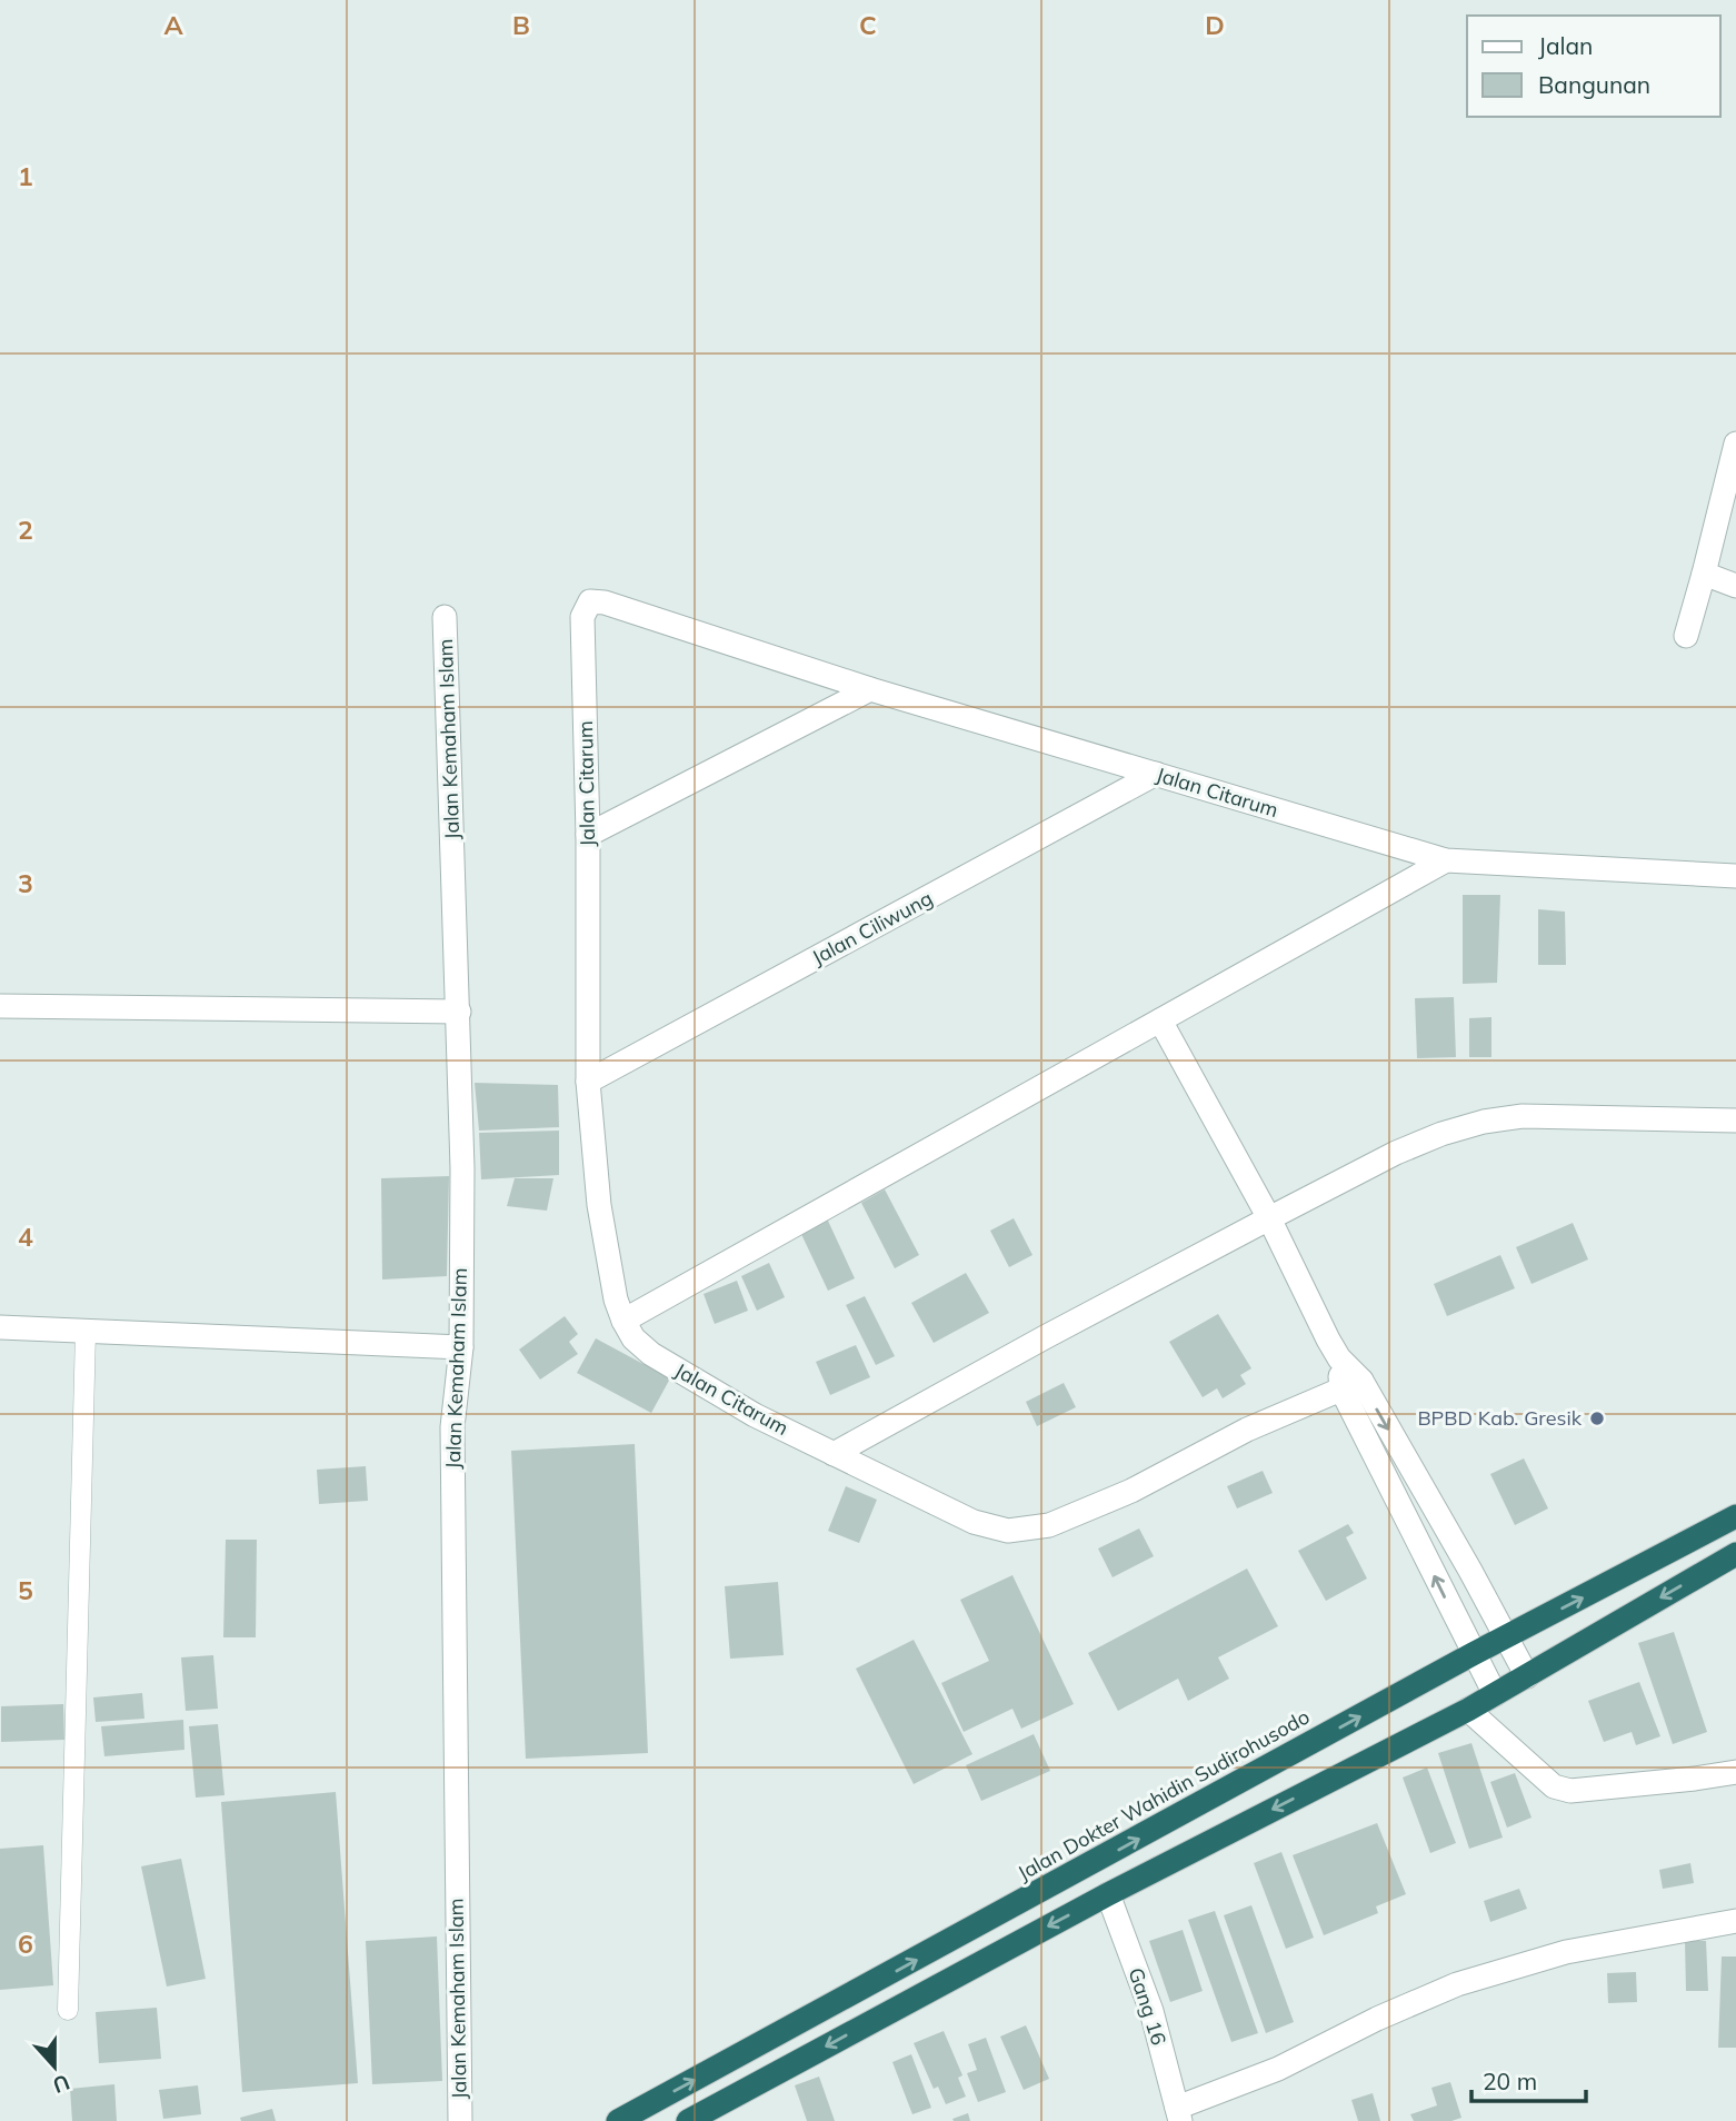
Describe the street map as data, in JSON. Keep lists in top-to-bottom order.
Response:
{
  "streets": {
    "highway": ["Jalan Dokter Wahidin Sudirohusodo"],
    "street": [
      "Jalan Kemaham Islam",
      "Jalan Citarum",
      "Jalan Ciliwung",
      "Gang 16"
    ]
  },
  "crossings": [
    ["Jalan Citarum", "Jalan Ciliwung"]
  ],
  "places": ["BPBD Kab. Gresik"],
  "legend": ["Jalan", "Bangunan"],
  "scale_bar": "20 m",
  "north": "bottom",
  "grid": {
    "columns": [
      "A",
      "B",
      "C",
      "D"
    ],
    "rows": [
      "1",
      "2",
      "3",
      "4",
      "5",
      "6"
    ]
  }
}
